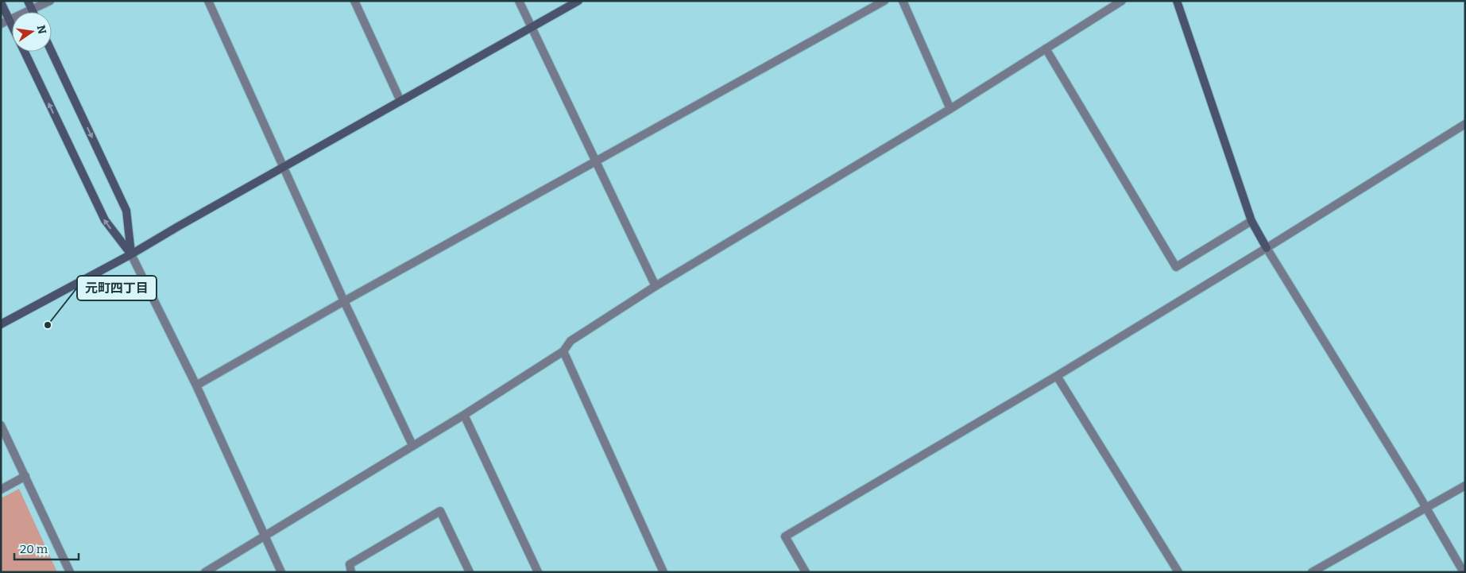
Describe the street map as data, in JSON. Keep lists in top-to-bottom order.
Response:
{
  "places": ["元町四丁目"],
  "scale_bar": "20 m",
  "north": "right"
}
